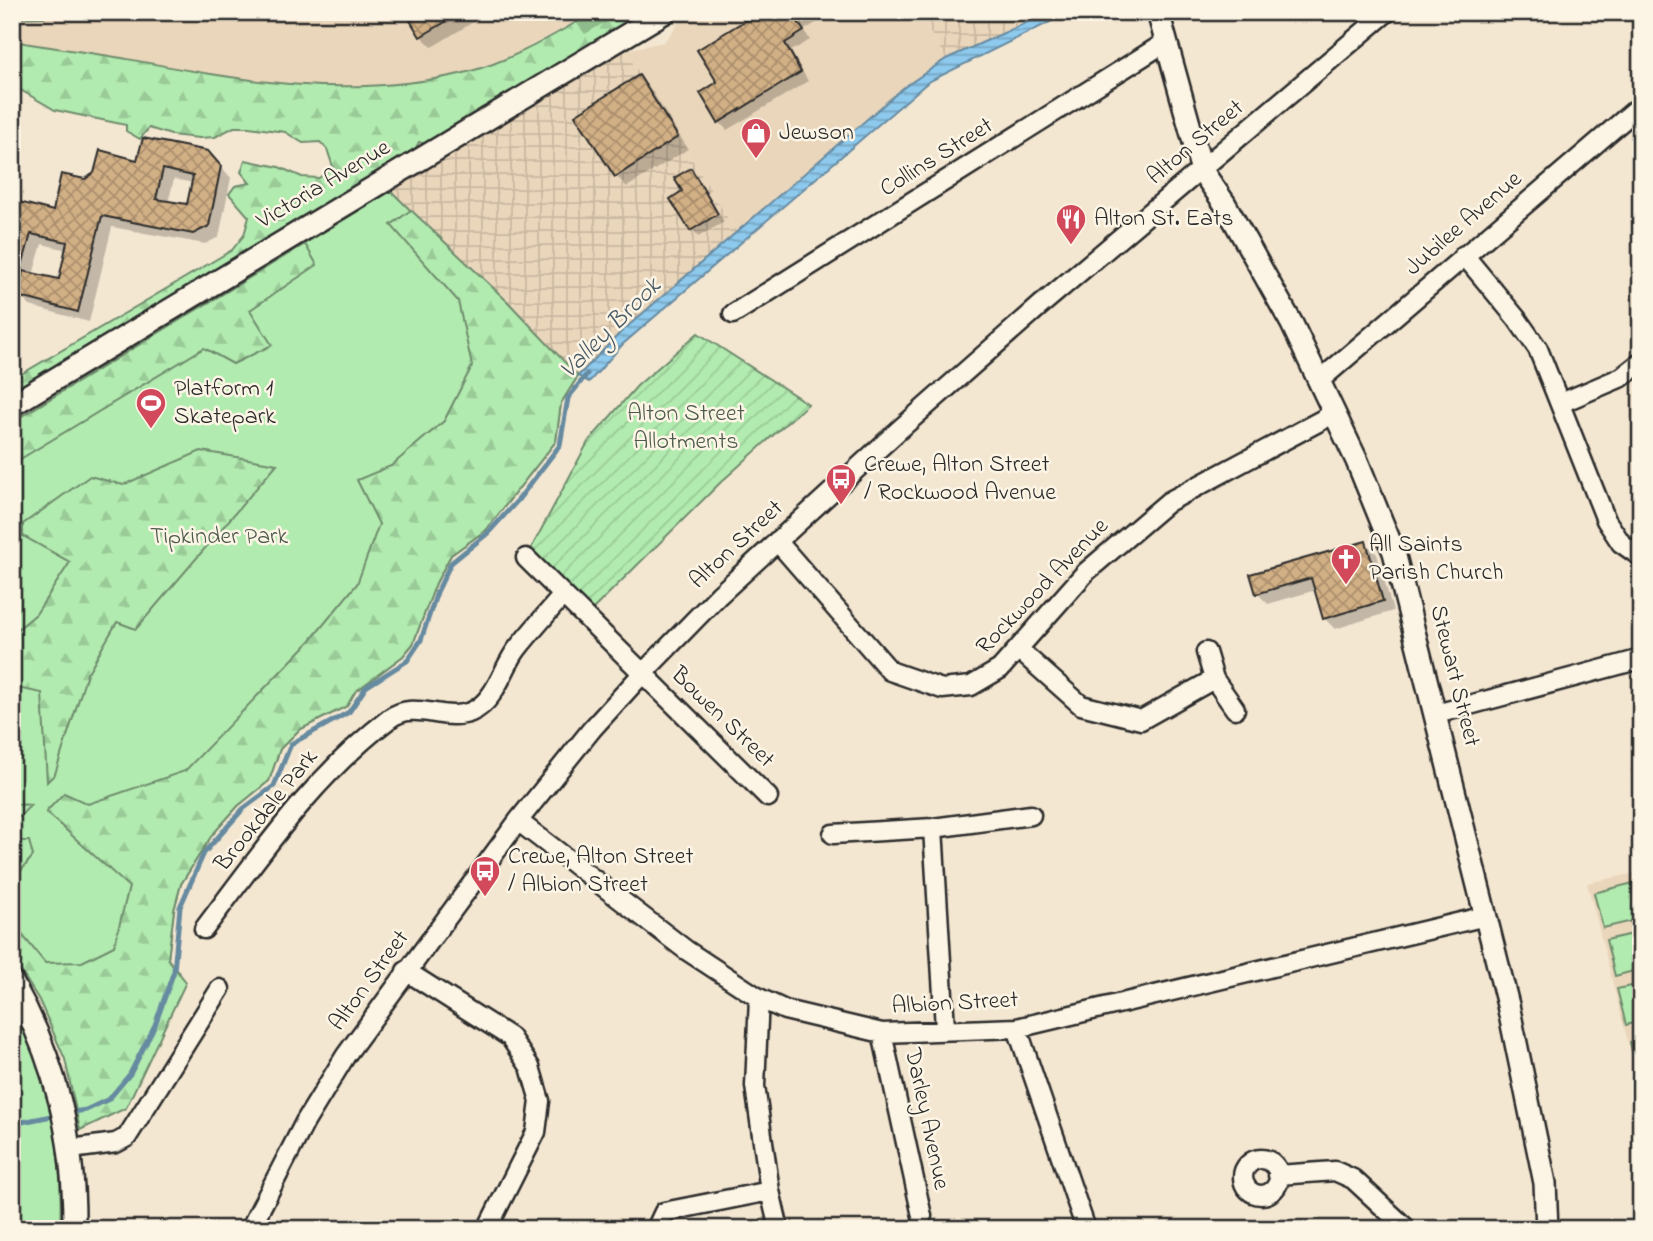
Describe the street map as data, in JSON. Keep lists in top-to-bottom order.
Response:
{
  "streets": {
    "street": [
      "Alton Street",
      "Collins Street",
      "Victoria Avenue",
      "Jubilee Avenue",
      "Rockwood Avenue",
      "Stewart Street",
      "Bowen Street",
      "Brookdale Park",
      "Albion Street",
      "Darley Avenue"
    ]
  },
  "crossings": [
    ["Alton Street", "Rockwood Avenue"],
    ["Alton Street", "Stewart Street"],
    ["Alton Street", "Bowen Street"],
    ["Alton Street", "Albion Street"],
    ["Collins Street", "Stewart Street"],
    ["Jubilee Avenue", "Stewart Street"],
    ["Rockwood Avenue", "Stewart Street"],
    ["Stewart Street", "Albion Street"],
    ["Albion Street", "Darley Avenue"]
  ],
  "water": ["Valley Brook"],
  "parks": ["Alton Street Allotments", "Tipkinder Park"],
  "places": {
    "shop": ["Jewson"],
    "restaurant": ["Alton St. Eats"],
    "sports": ["Platform 1 Skatepark"],
    "bus stop": ["Crewe, Alton Street / Rockwood Avenue", "Crewe, Alton Street / Albion Street"],
    "church": ["All Saints Parish Church"]
  }
}
